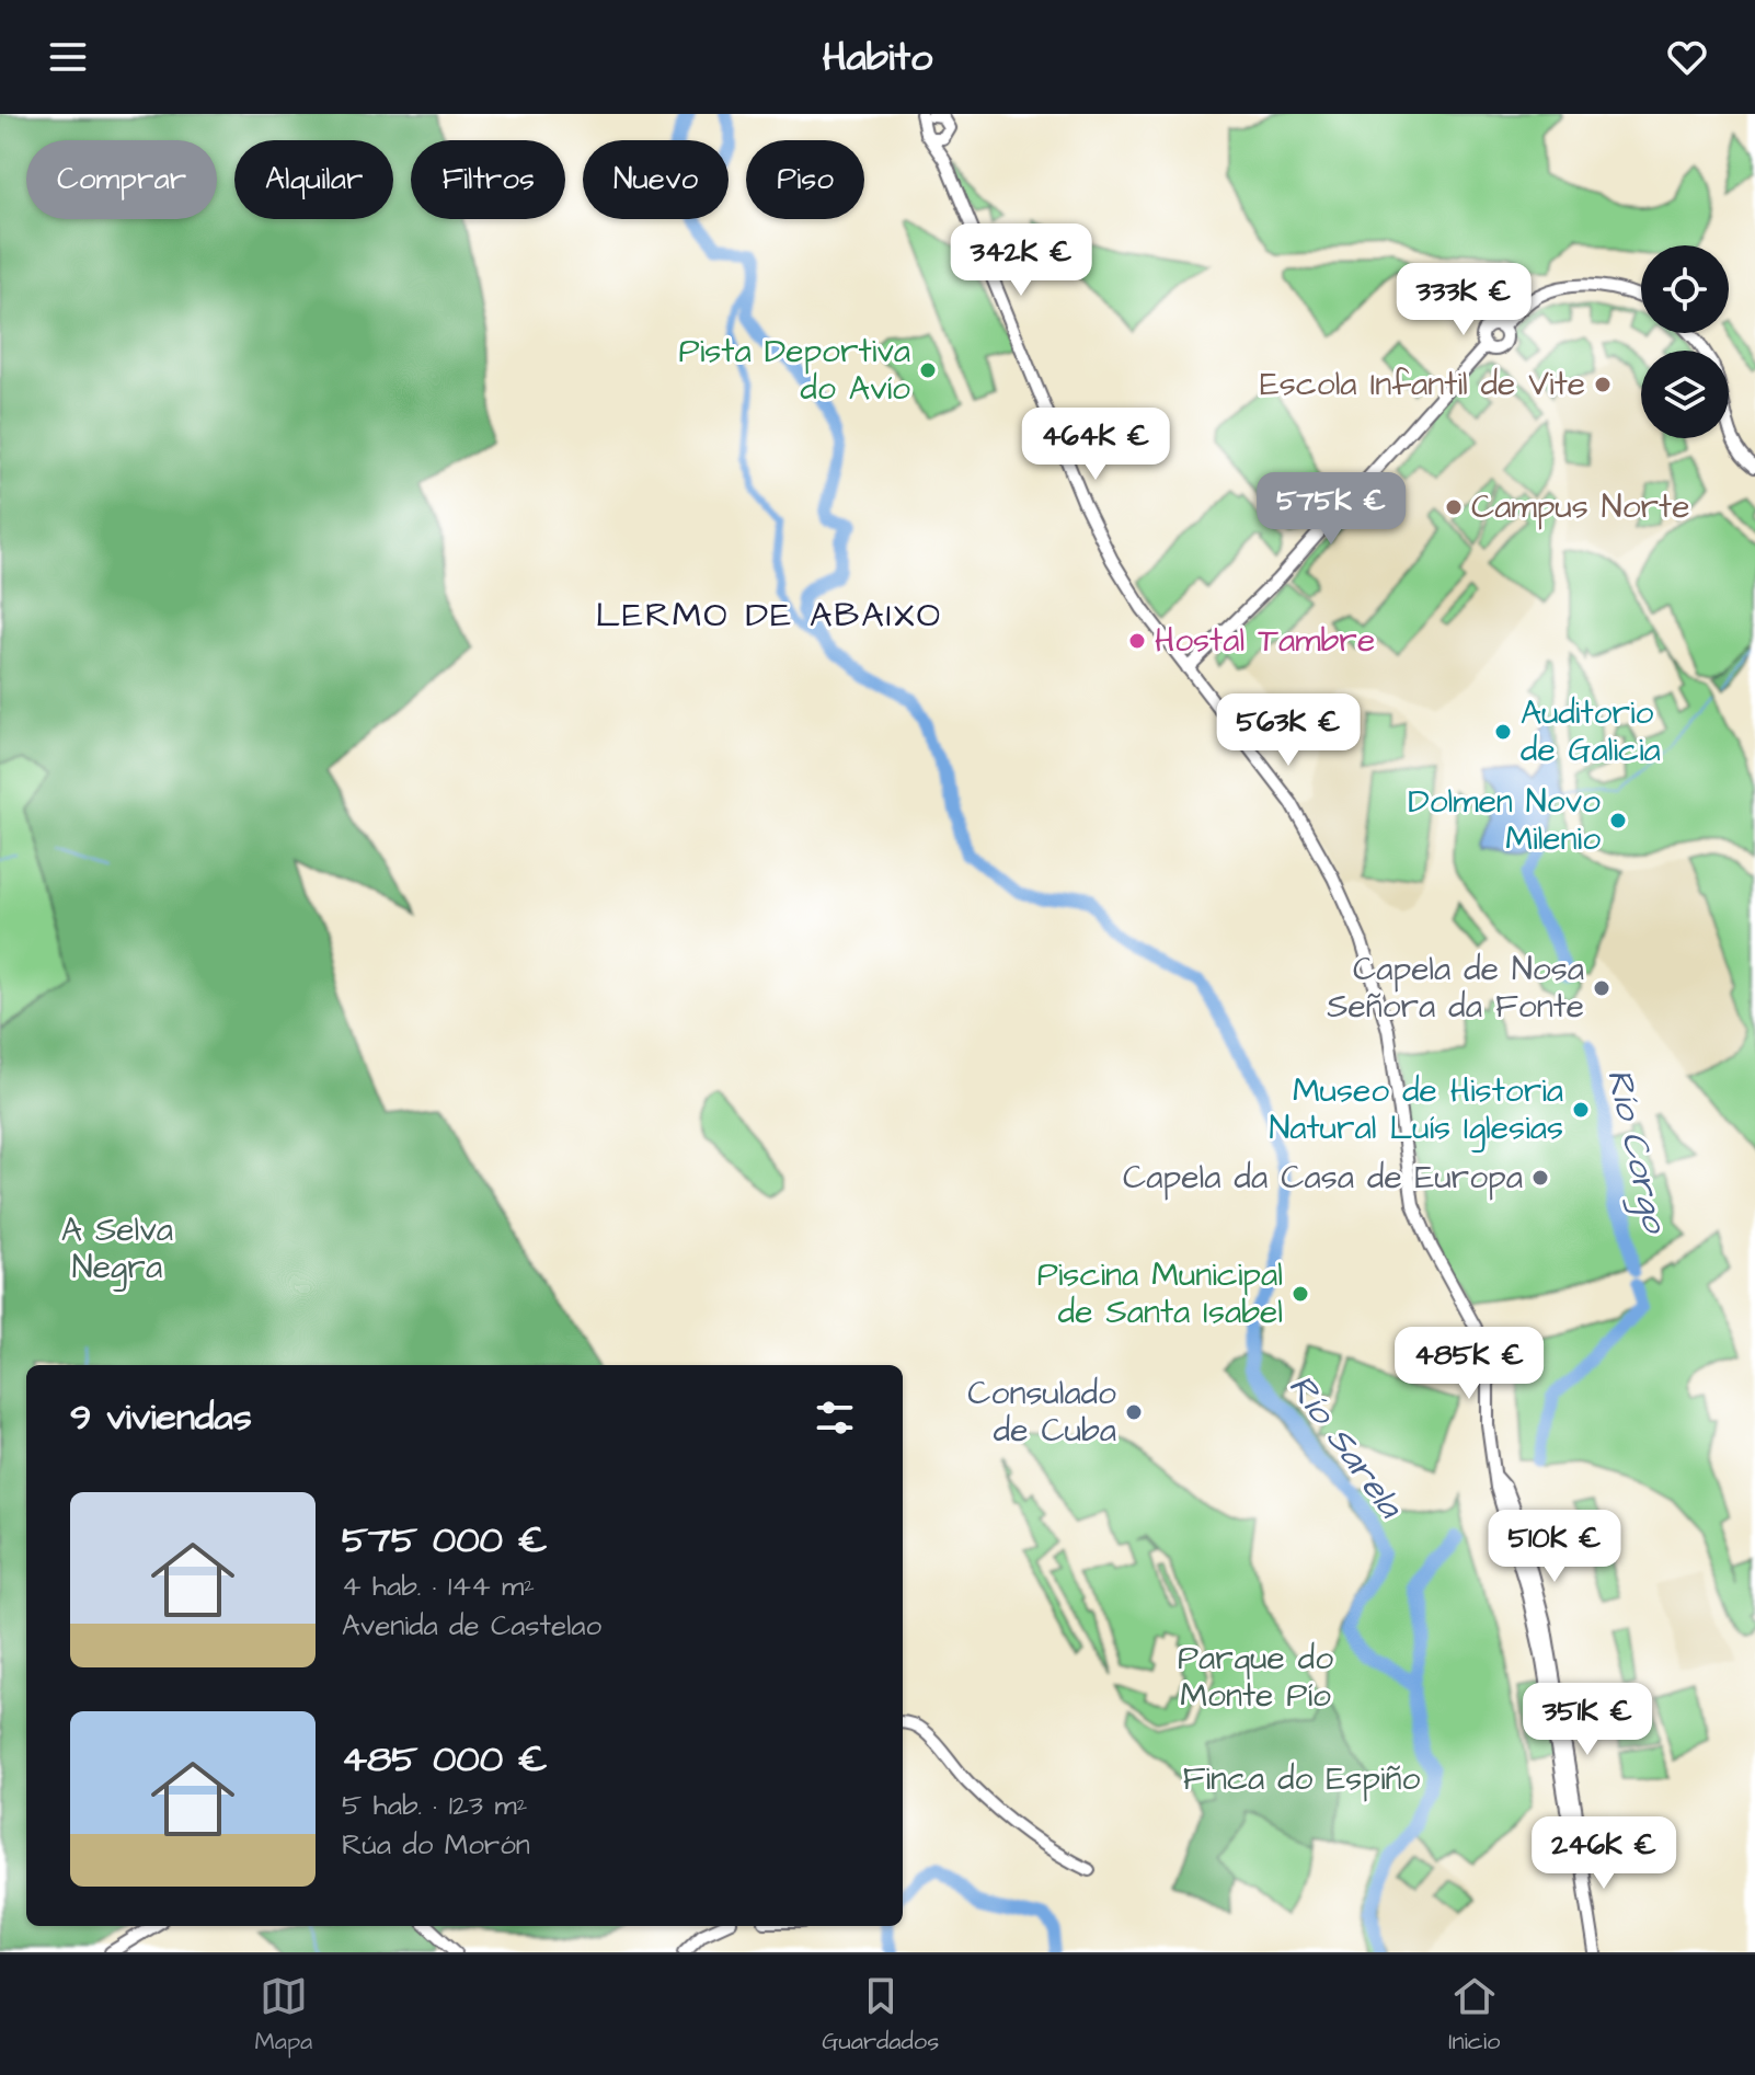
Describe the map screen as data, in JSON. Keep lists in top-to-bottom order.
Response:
{
  "districts": ["LERMO DE ABAIXO"],
  "water": ["Río Corgo", "Río Sarela"],
  "parks": ["A Selva Negra", "Parque do Monte Pío", "Finca do Espiño"],
  "places": [
    "Pista Deportiva do Avío",
    "Escola Infantil de Vite",
    "Campus Norte",
    "Hostal Tambre",
    "Auditorio de Galicia",
    "Dolmen Novo Milenio",
    "Capela de Nosa Señora da Fonte",
    "Museo de Historia Natural Luís Iglesias",
    "Capela da Casa de Europa",
    "Piscina Municipal de Santa Isabel",
    "Consulado de Cuba"
  ],
  "page": {
    "header": "Habito",
    "chip": [
      "Comprar",
      "Alquilar",
      "Filtros",
      "Nuevo",
      "Piso"
    ],
    "price": [
      "342K €",
      "333K €",
      "464K €",
      "575K €",
      "563K €",
      "485K €",
      "510K €",
      "351K €",
      "246K €"
    ],
    "heading": "9 viviendas",
    "list": [
      {
        "name": "575 000 €",
        "note": "4 hab. · 144 m² · Avenida de Castelao"
      },
      {
        "name": "485 000 €",
        "note": "5 hab. · 123 m² · Rúa do Morón"
      }
    ],
    "tabs": ["Mapa", "Guardados", "Inicio"]
  }
}
